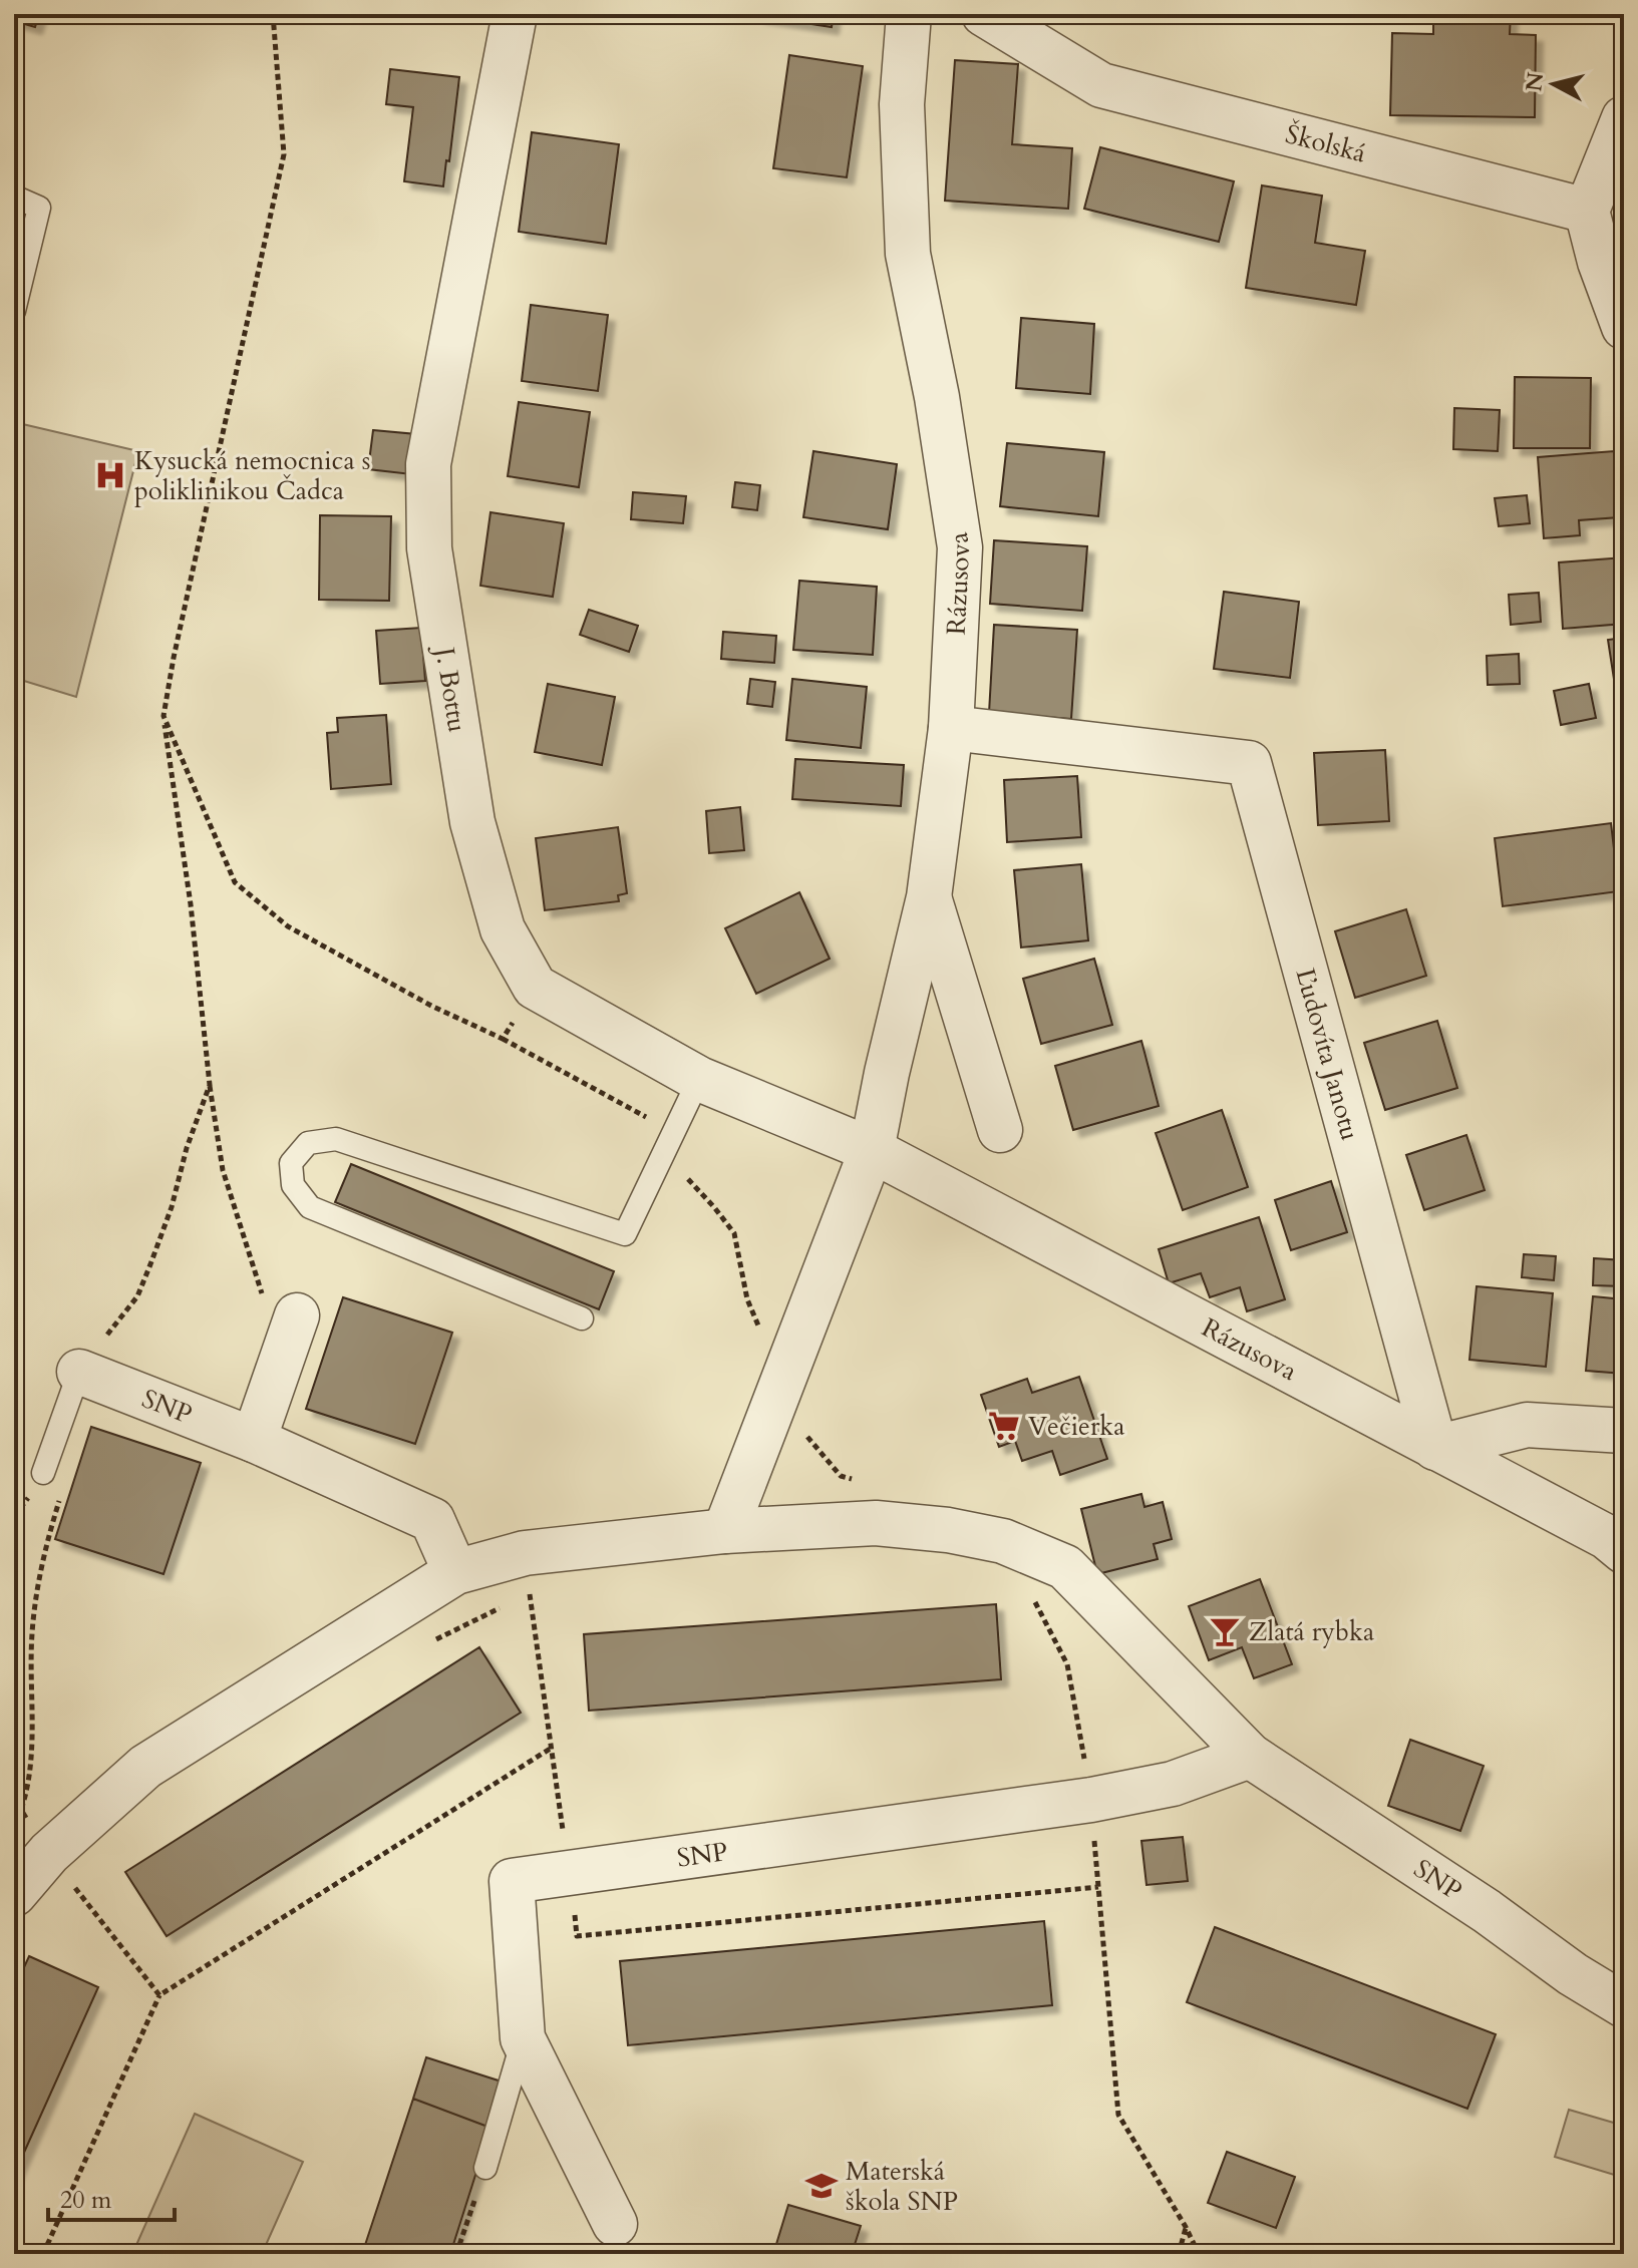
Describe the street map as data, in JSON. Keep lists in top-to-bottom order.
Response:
{
  "streets": {
    "street": [
      "Školská",
      "Rázusova",
      "J. Bottu",
      "Ľudovíta Janotu",
      "SNP"
    ]
  },
  "crossings": [
    ["Rázusova", "Ľudovíta Janotu"],
    ["Rázusova", "SNP"]
  ],
  "places": {
    "hospital": ["Kysucká nemocnica s poliklinikou Čadca"],
    "supermarket": ["Večierka"],
    "bar": ["Zlatá rybka"],
    "school or university": ["Materská škola SNP"]
  },
  "scale_bar": "20 m",
  "north": "left"
}
